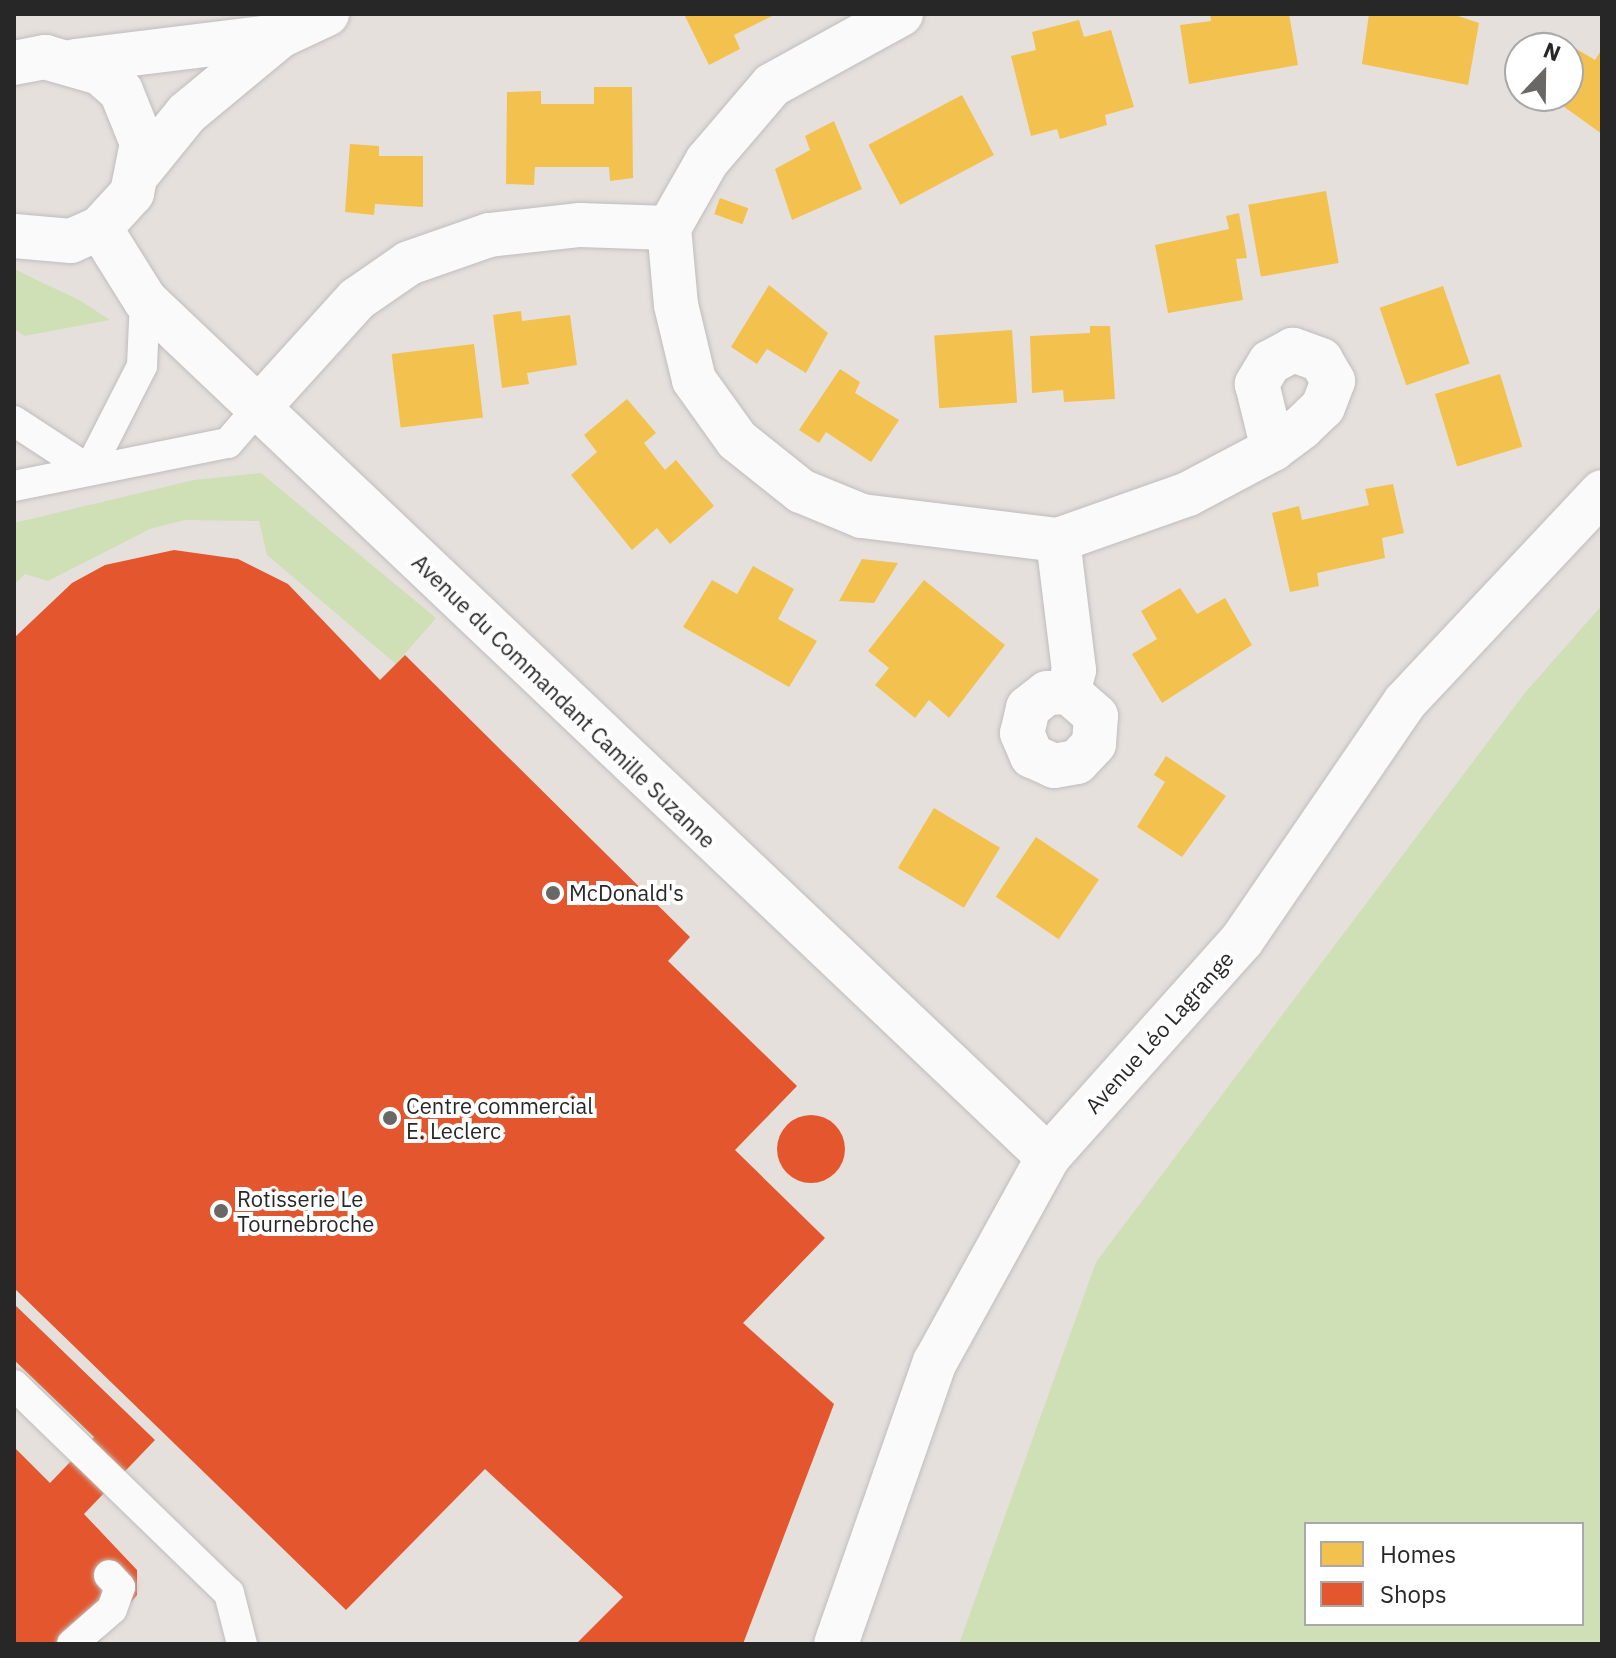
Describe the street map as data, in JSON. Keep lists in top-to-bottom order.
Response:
{
  "streets": {
    "street": ["Avenue du Commandant Camille Suzanne", "Avenue Léo Lagrange"]
  },
  "crossings": [
    ["Avenue du Commandant Camille Suzanne", "Avenue Léo Lagrange"]
  ],
  "places": ["McDonald's", "Centre commercial E. Leclerc", "Rotisserie Le Tournebroche"],
  "legend": ["Homes", "Shops"],
  "north": "top"
}
